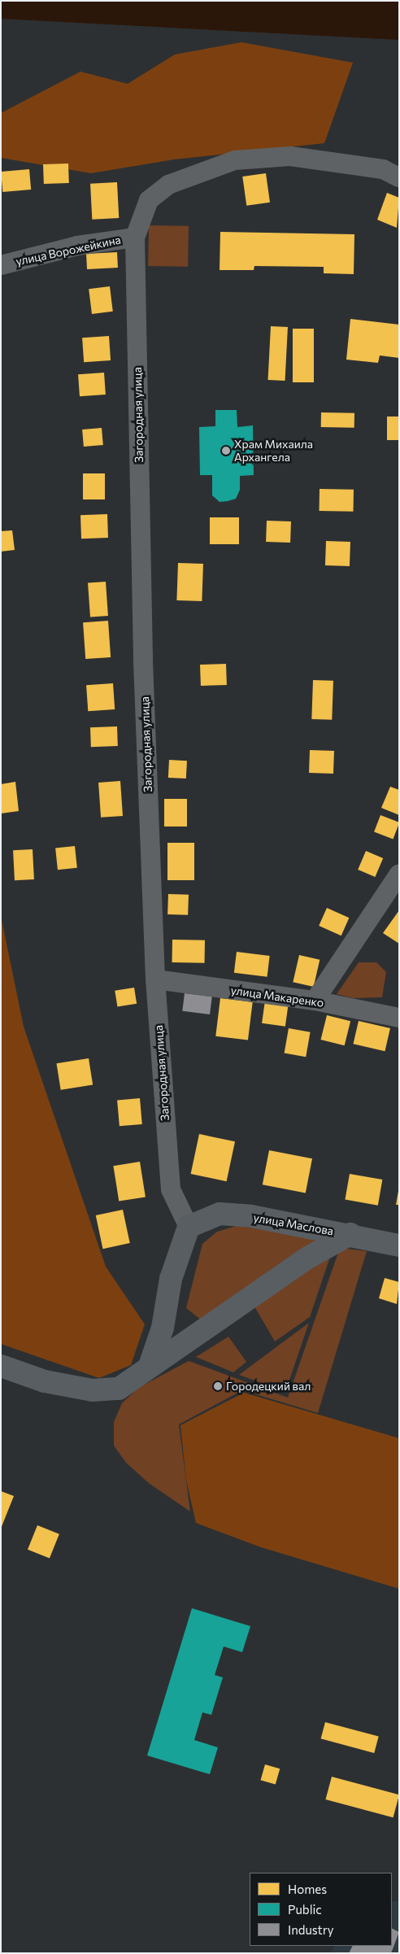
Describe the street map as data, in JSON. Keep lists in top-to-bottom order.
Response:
{
  "streets": {
    "street": [
      "улица Ворожейкина",
      "Загородная улица",
      "улица Макаренко",
      "улица Маслова"
    ]
  },
  "crossings": [
    ["улица Ворожейкина", "Загородная улица"],
    ["Загородная улица", "улица Макаренко"],
    ["Загородная улица", "улица Маслова"]
  ],
  "places": ["Храм Михаила Архангела", "Городецкий вал"],
  "legend": ["Homes", "Public", "Industry"]
}
